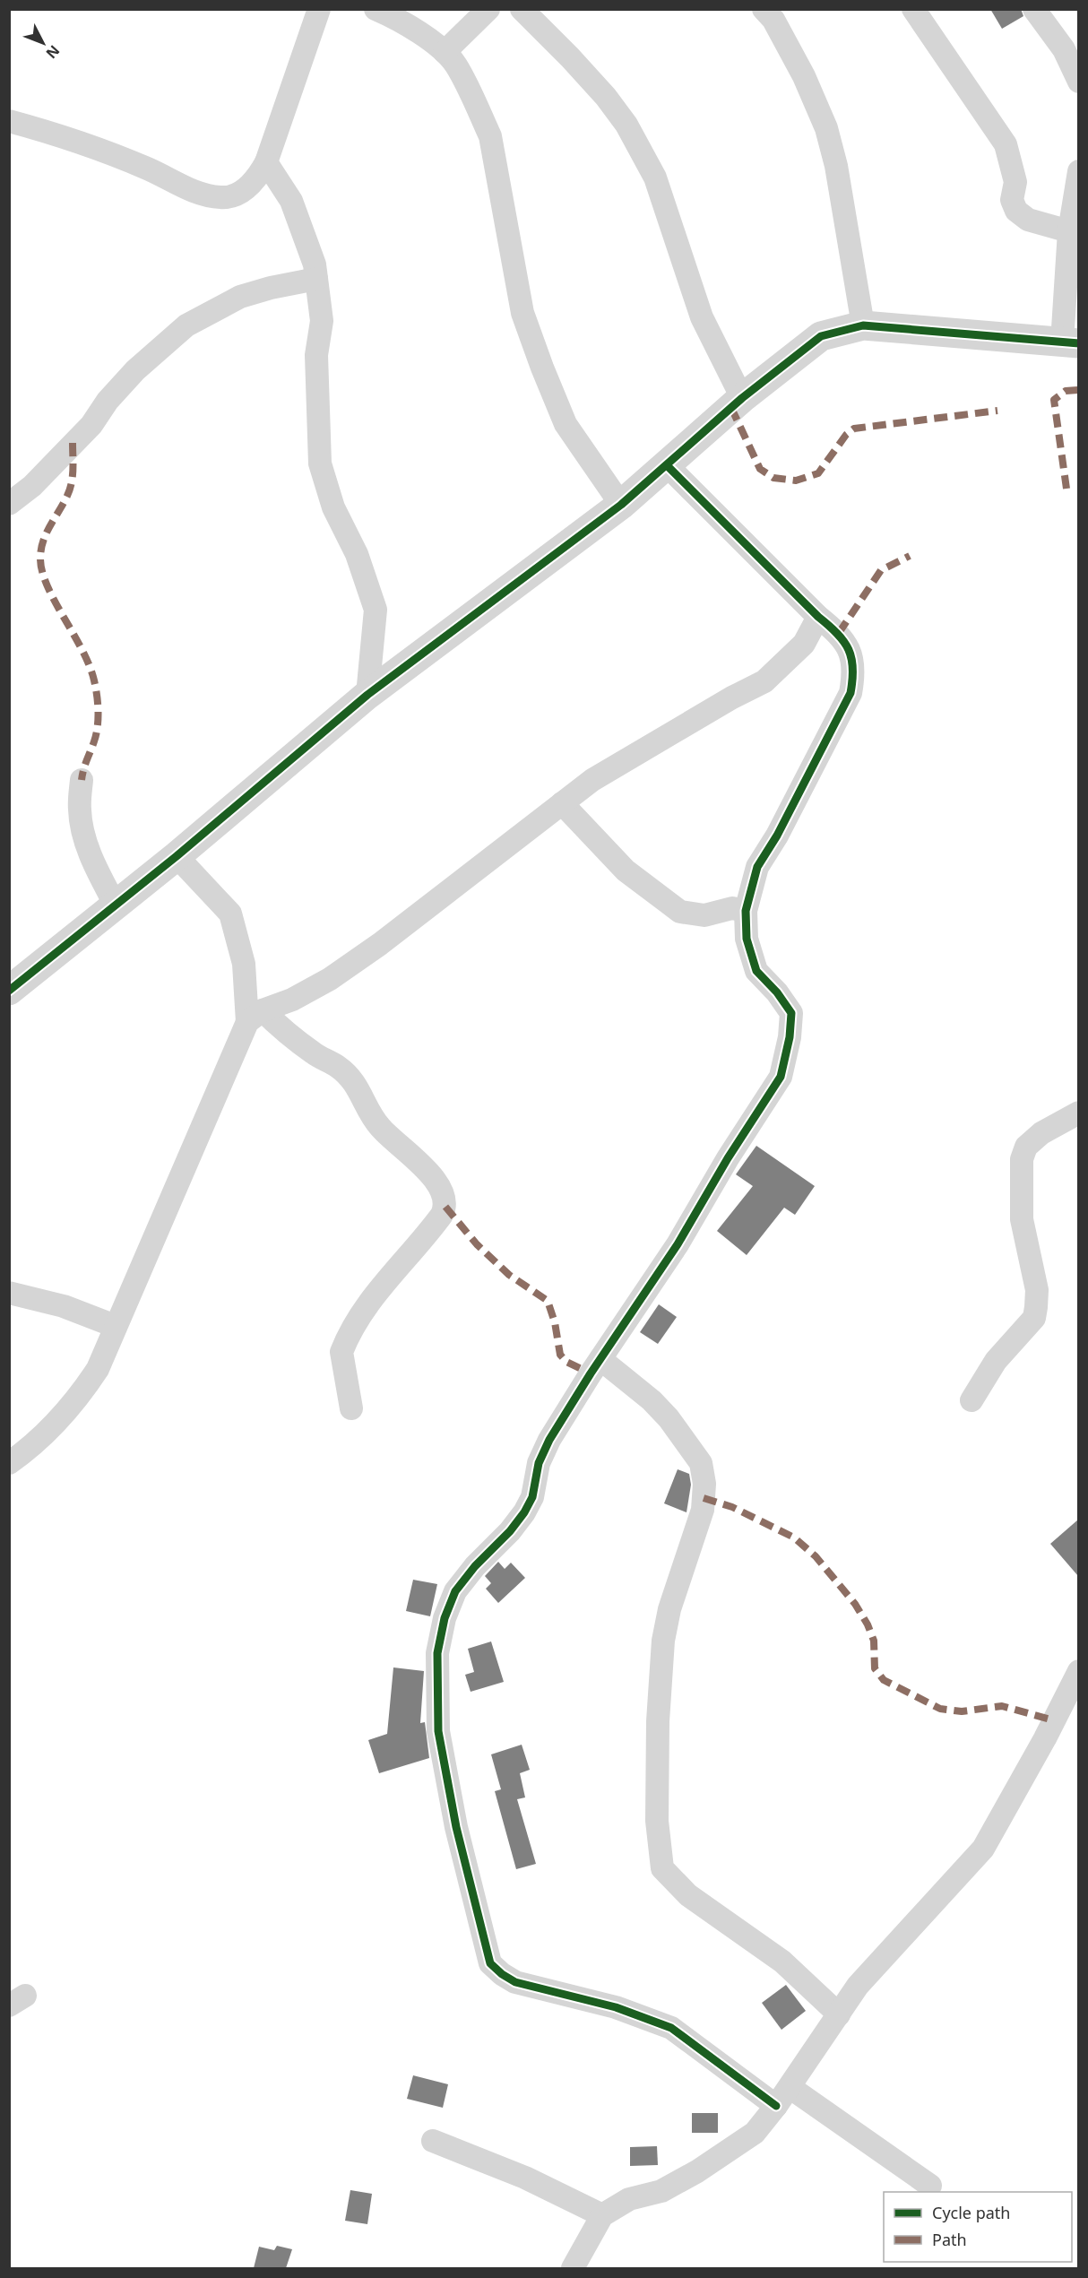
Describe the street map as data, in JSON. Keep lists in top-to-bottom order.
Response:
{
  "legend": ["Cycle path", "Path"],
  "north": "bottom right"
}
